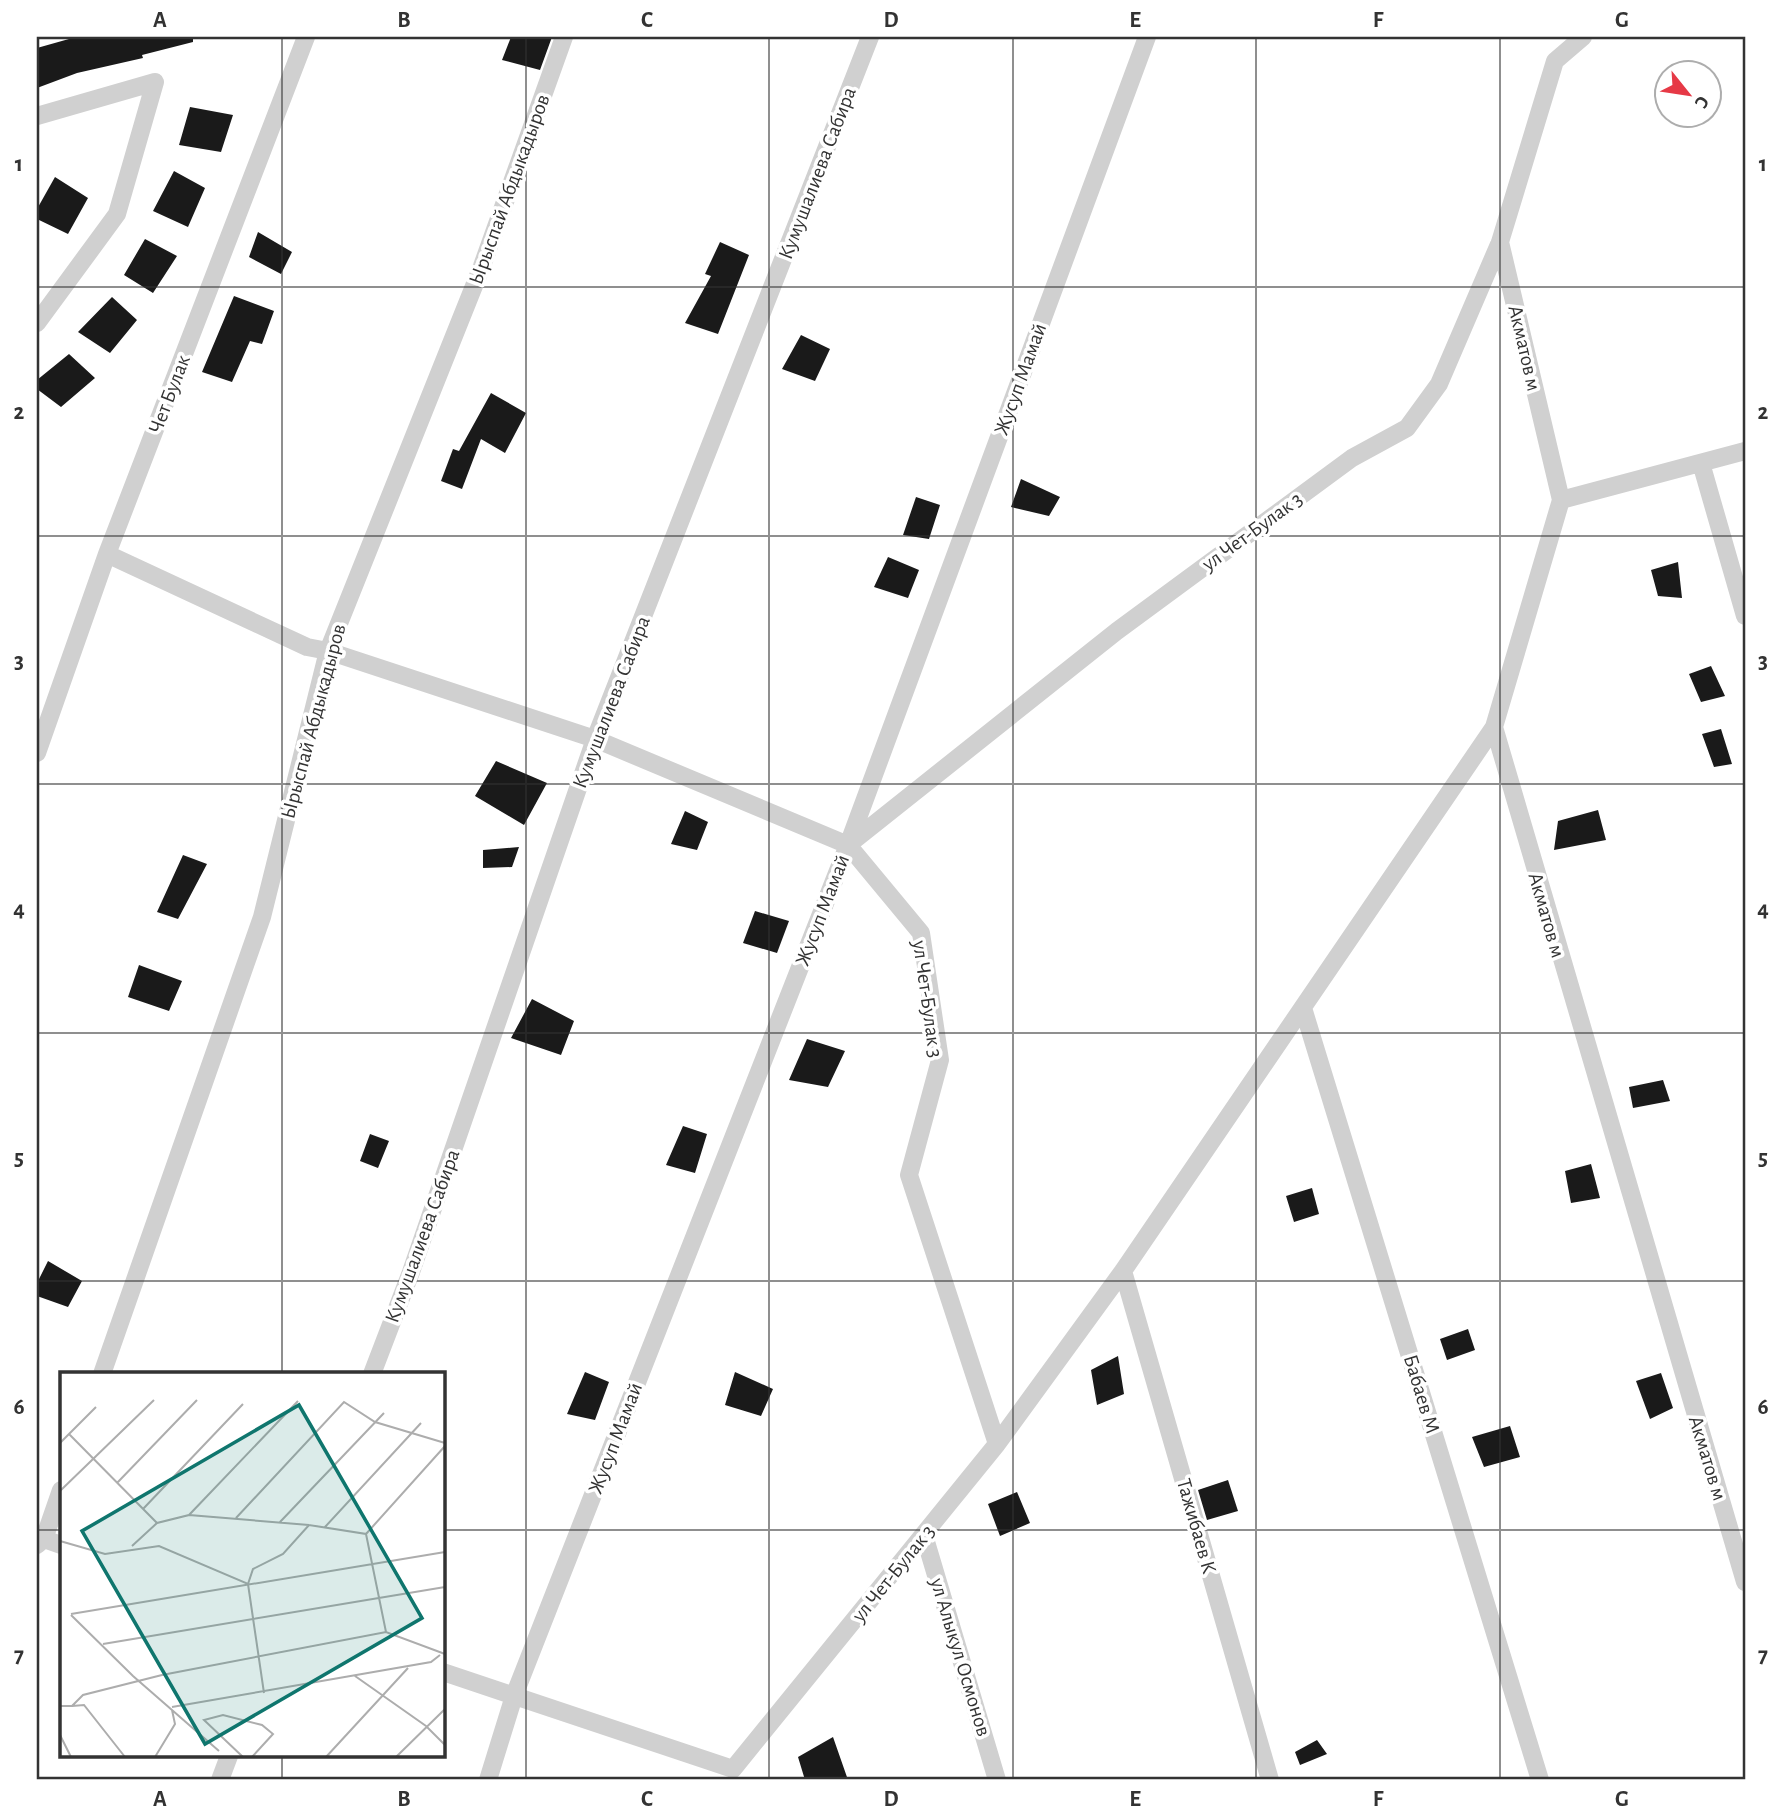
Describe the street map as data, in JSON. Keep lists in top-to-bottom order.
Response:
{
  "streets": {
    "street": [
      "Кумушалиева Сабира",
      "Ырыспай Абдыкадыров",
      "Акматов м",
      "Жусуп Мамай",
      "Чет Булак",
      "ул Чет-Булак 3",
      "Бабаев М",
      "Тажибаев К",
      "ул Алыкул Осмонов"
    ]
  },
  "crossings": [
    ["Акматов м", "ул Чет-Булак 3"],
    ["Жусуп Мамай", "ул Чет-Булак 3"],
    ["ул Чет-Булак 3", "ул Алыкул Осмонов"]
  ],
  "north": "bottom right",
  "grid": {
    "columns": [
      "A",
      "B",
      "C",
      "D",
      "E",
      "F",
      "G"
    ],
    "rows": [
      "1",
      "2",
      "3",
      "4",
      "5",
      "6",
      "7"
    ]
  }
}
